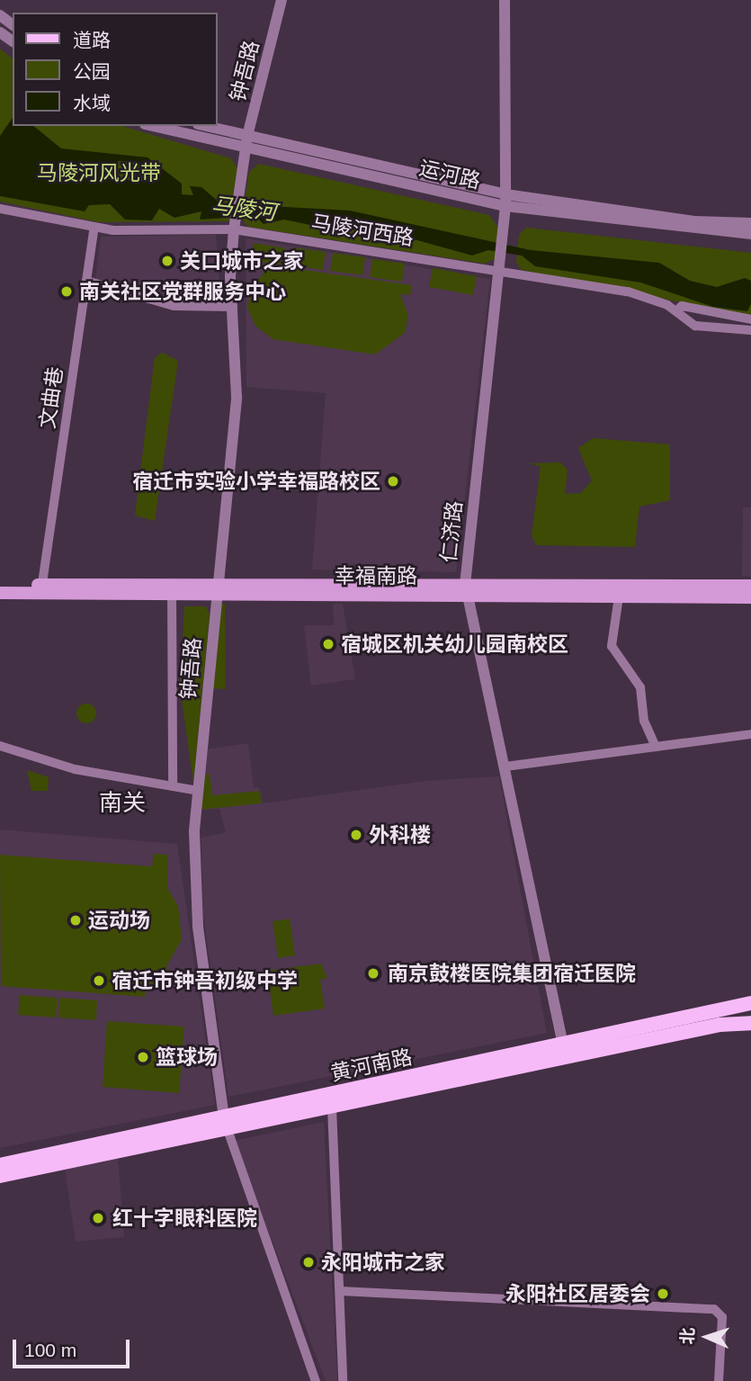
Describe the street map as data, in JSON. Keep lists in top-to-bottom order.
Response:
{
  "streets": {
    "main road": ["幸福南路", "黄河南路"],
    "street": [
      "钟吾路",
      "运河路",
      "马陵河西路",
      "文曲巷",
      "仁济路"
    ]
  },
  "crossings": [
    ["钟吾路", "运河路"],
    ["钟吾路", "马陵河西路"],
    ["钟吾路", "幸福南路"],
    ["钟吾路", "黄河南路"],
    ["运河路", "仁济路"],
    ["马陵河西路", "文曲巷"],
    ["马陵河西路", "仁济路"],
    ["文曲巷", "幸福南路"],
    ["仁济路", "幸福南路"],
    ["仁济路", "黄河南路"]
  ],
  "districts": ["南关"],
  "water": ["马陵河"],
  "parks": ["马陵河风光带"],
  "places": [
    "关口城市之家",
    "南关社区党群服务中心",
    "宿迁市实验小学幸福路校区",
    "宿城区机关幼儿园南校区",
    "外科楼",
    "运动场",
    "南京鼓楼医院集团宿迁医院",
    "宿迁市钟吾初级中学",
    "篮球场",
    "红十字眼科医院",
    "永阳城市之家",
    "永阳社区居委会"
  ],
  "legend": ["道路", "公园", "水域"],
  "scale_bar": "100 m",
  "north": "left"
}
